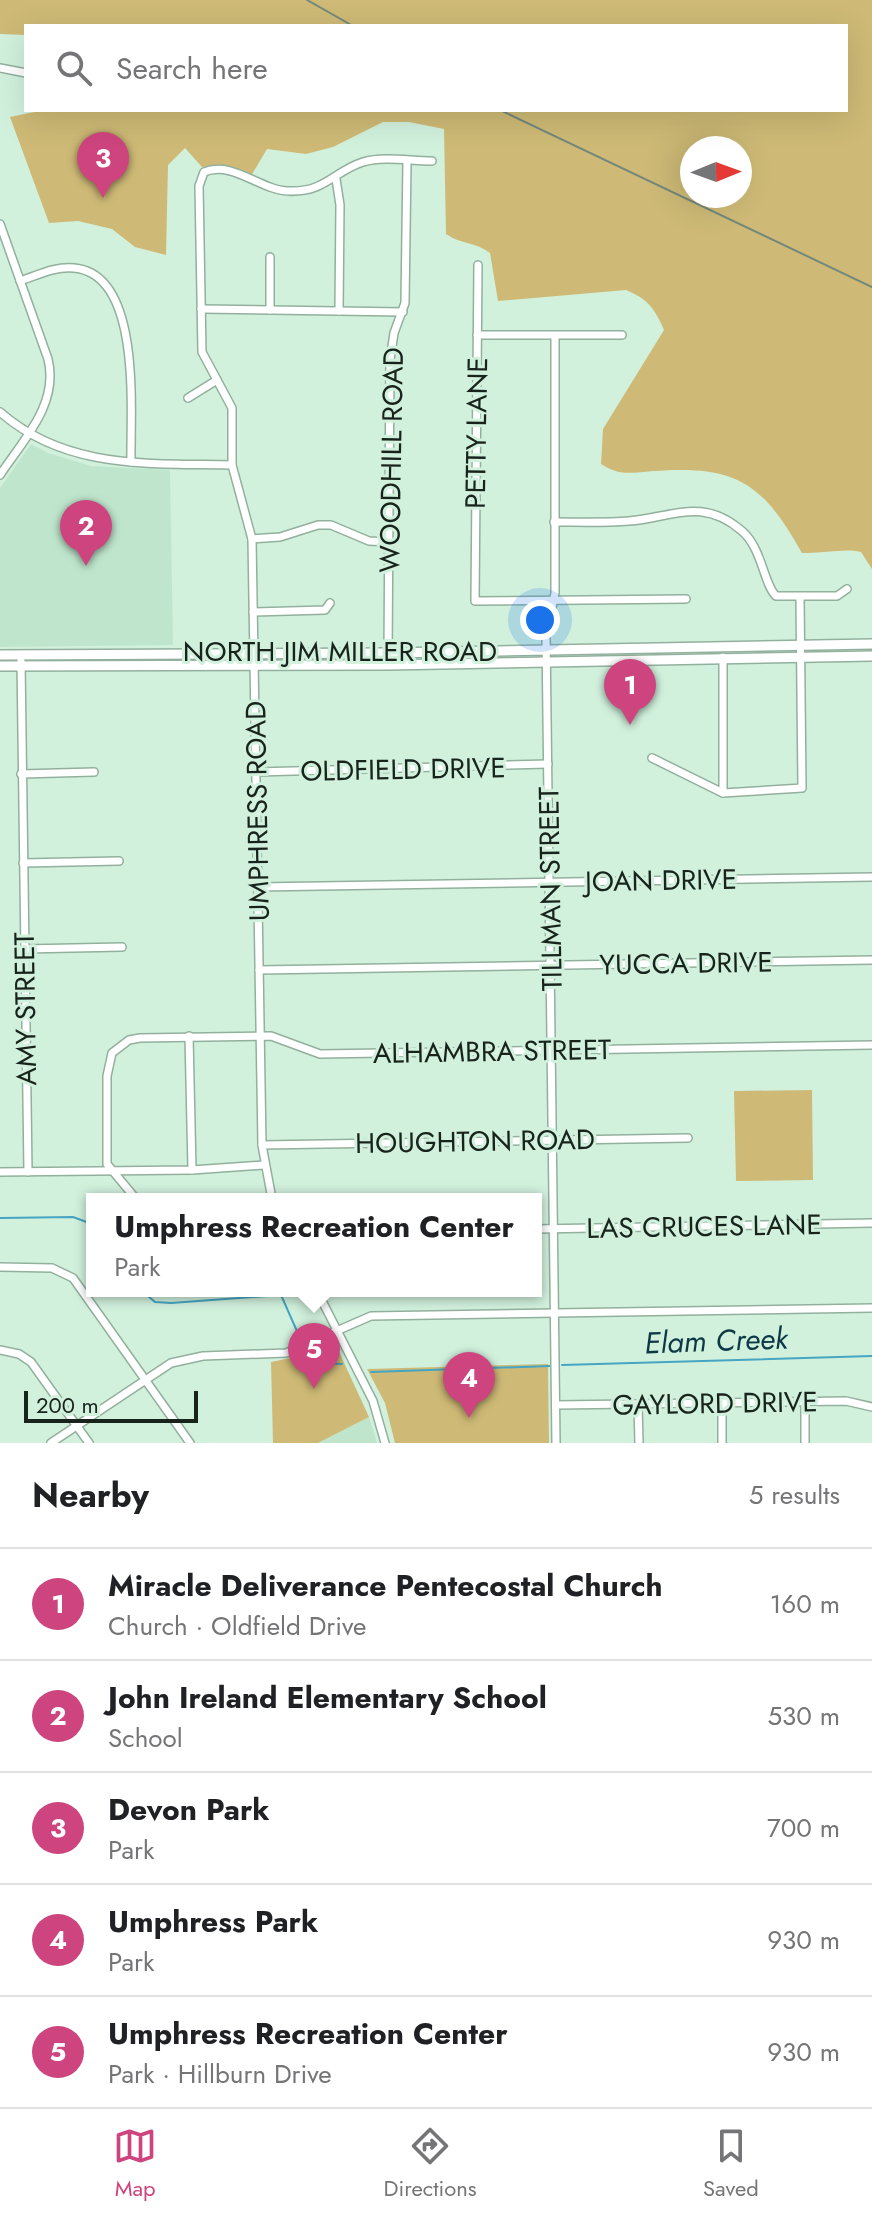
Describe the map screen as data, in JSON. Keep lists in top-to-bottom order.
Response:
{
  "streets": {
    "main road": ["NORTH JIM MILLER ROAD"],
    "street": [
      "PETTY LANE",
      "WOODHILL ROAD",
      "OLDFIELD DRIVE",
      "UMPHRESS ROAD",
      "JOAN DRIVE",
      "TILLMAN STREET",
      "YUCCA DRIVE",
      "AMY STREET",
      "ALHAMBRA STREET",
      "HOUGHTON ROAD",
      "LAS CRUCES LANE",
      "GAYLORD DRIVE"
    ]
  },
  "crossings": [
    ["PETTY LANE", "TILLMAN STREET"],
    ["WOODHILL ROAD", "NORTH JIM MILLER ROAD"],
    ["NORTH JIM MILLER ROAD", "UMPHRESS ROAD"],
    ["NORTH JIM MILLER ROAD", "TILLMAN STREET"],
    ["NORTH JIM MILLER ROAD", "AMY STREET"],
    ["OLDFIELD DRIVE", "UMPHRESS ROAD"],
    ["OLDFIELD DRIVE", "TILLMAN STREET"],
    ["UMPHRESS ROAD", "JOAN DRIVE"],
    ["UMPHRESS ROAD", "YUCCA DRIVE"],
    ["UMPHRESS ROAD", "ALHAMBRA STREET"],
    ["UMPHRESS ROAD", "HOUGHTON ROAD"],
    ["JOAN DRIVE", "TILLMAN STREET"],
    ["TILLMAN STREET", "YUCCA DRIVE"],
    ["TILLMAN STREET", "ALHAMBRA STREET"],
    ["TILLMAN STREET", "HOUGHTON ROAD"],
    ["TILLMAN STREET", "LAS CRUCES LANE"],
    ["TILLMAN STREET", "GAYLORD DRIVE"]
  ],
  "water": ["Elam Creek"],
  "scale_bar": "200 m",
  "north": "right",
  "page": {
    "search": "Search here",
    "pins": [
      "3",
      "2",
      "1",
      "5",
      "4"
    ],
    "popup": ["Umphress Recreation Center", "Park"],
    "scale": "200 m",
    "heading": ["Nearby", "5 results"],
    "list": [
      {
        "mark": "1",
        "name": "Miracle Deliverance Pentecostal Church",
        "note": "Church · Oldfield Drive",
        "value": "160 m"
      },
      {
        "mark": "2",
        "name": "John Ireland Elementary School",
        "note": "School",
        "value": "530 m"
      },
      {
        "mark": "3",
        "name": "Devon Park",
        "note": "Park",
        "value": "700 m"
      },
      {
        "mark": "4",
        "name": "Umphress Park",
        "note": "Park",
        "value": "930 m"
      },
      {
        "mark": "5",
        "name": "Umphress Recreation Center",
        "note": "Park · Hillburn Drive",
        "value": "930 m"
      }
    ],
    "nav": ["Map", "Directions", "Saved"]
  }
}
